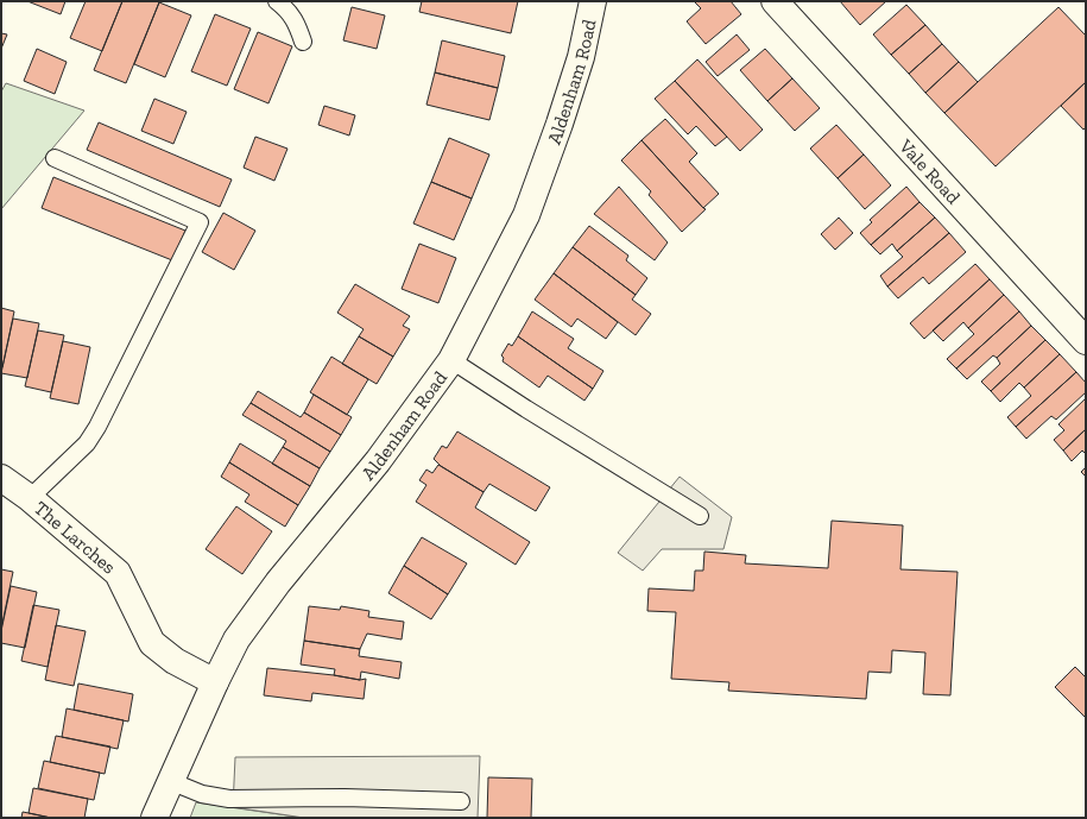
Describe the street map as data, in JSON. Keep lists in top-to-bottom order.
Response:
{
  "streets": {
    "main road": ["Aldenham Road", "Vale Road", "The Larches"]
  },
  "crossings": [
    ["Aldenham Road", "The Larches"]
  ]
}
